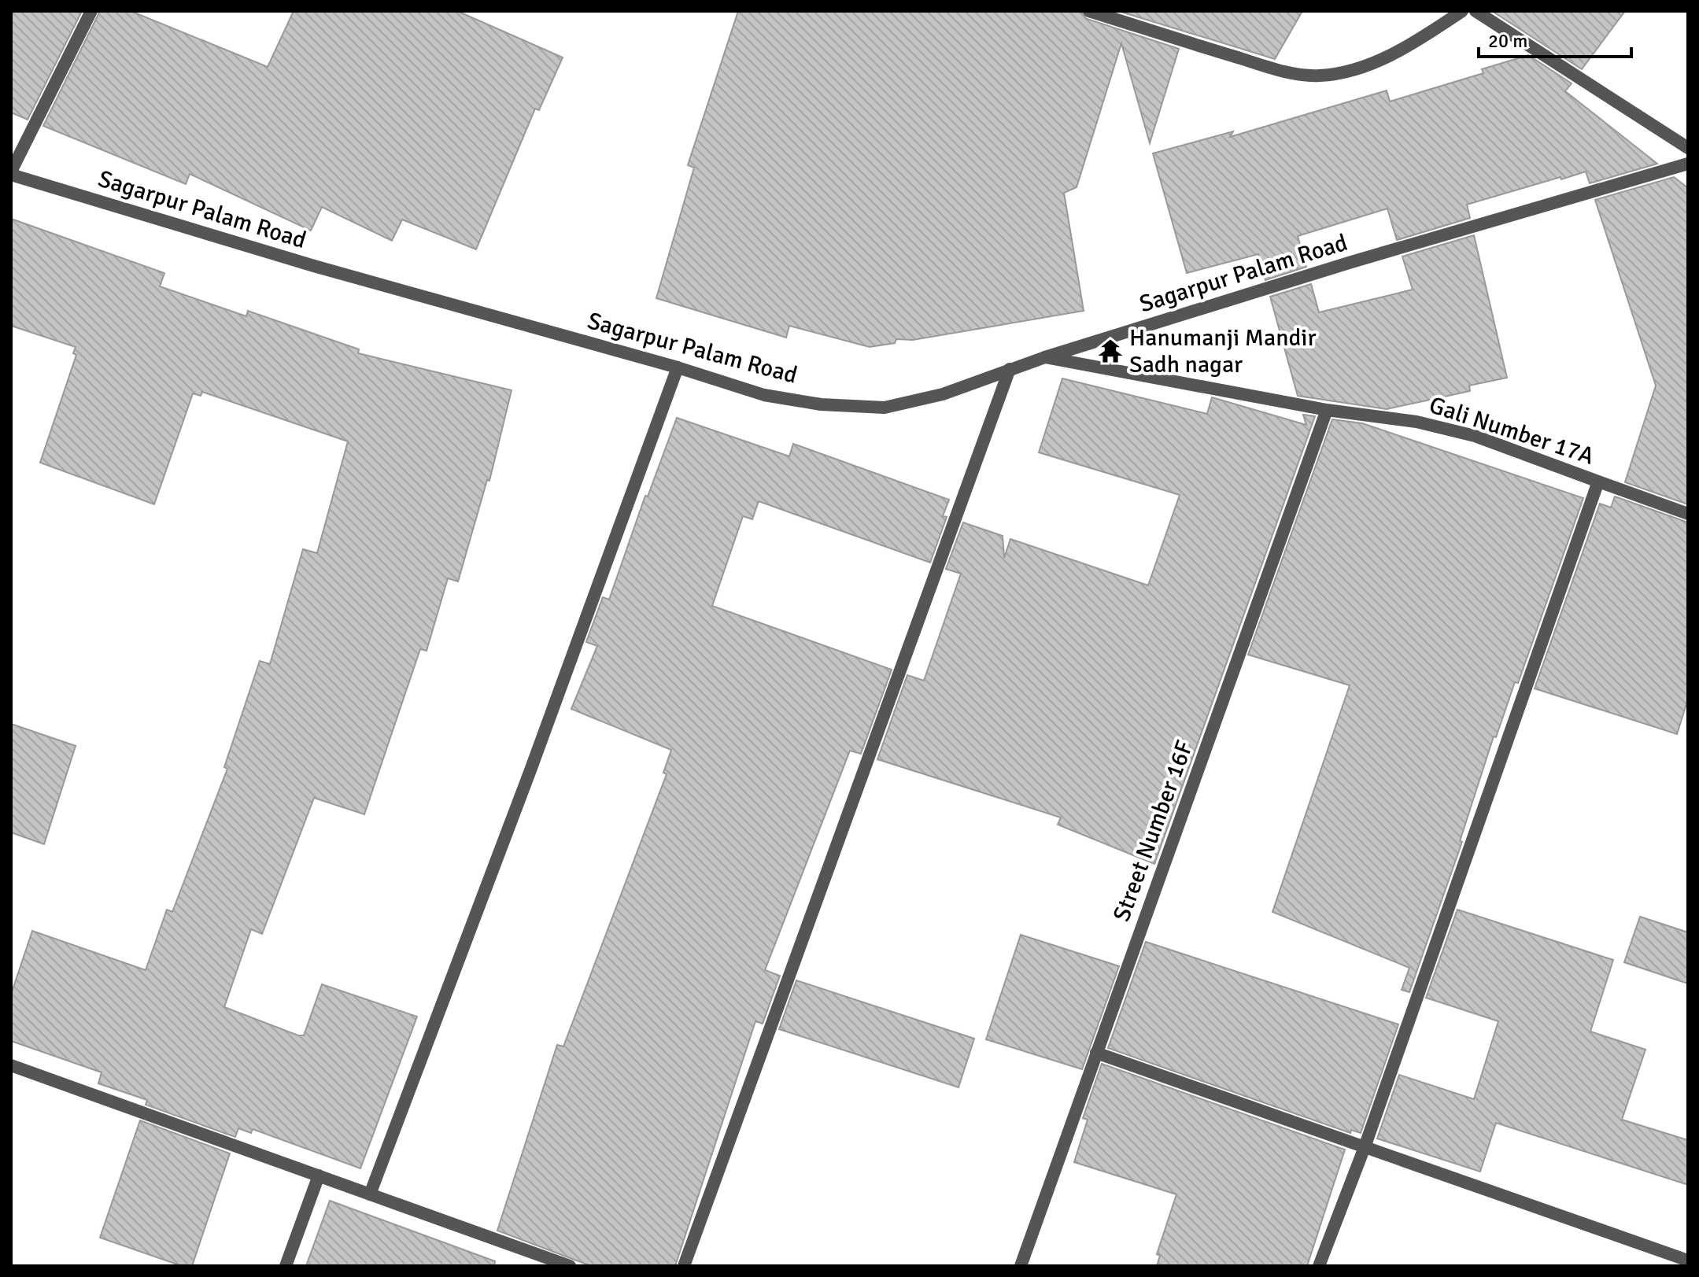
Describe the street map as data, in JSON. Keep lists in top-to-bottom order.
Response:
{
  "streets": {
    "street": ["Sagarpur Palam Road", "Gali Number 17A", "Street Number 16F"]
  },
  "crossings": [
    ["Sagarpur Palam Road", "Gali Number 17A"],
    ["Gali Number 17A", "Street Number 16F"]
  ],
  "places": {
    "temple": ["Hanumanji Mandir Sadh nagar"]
  },
  "scale_bar": "20 m"
}
